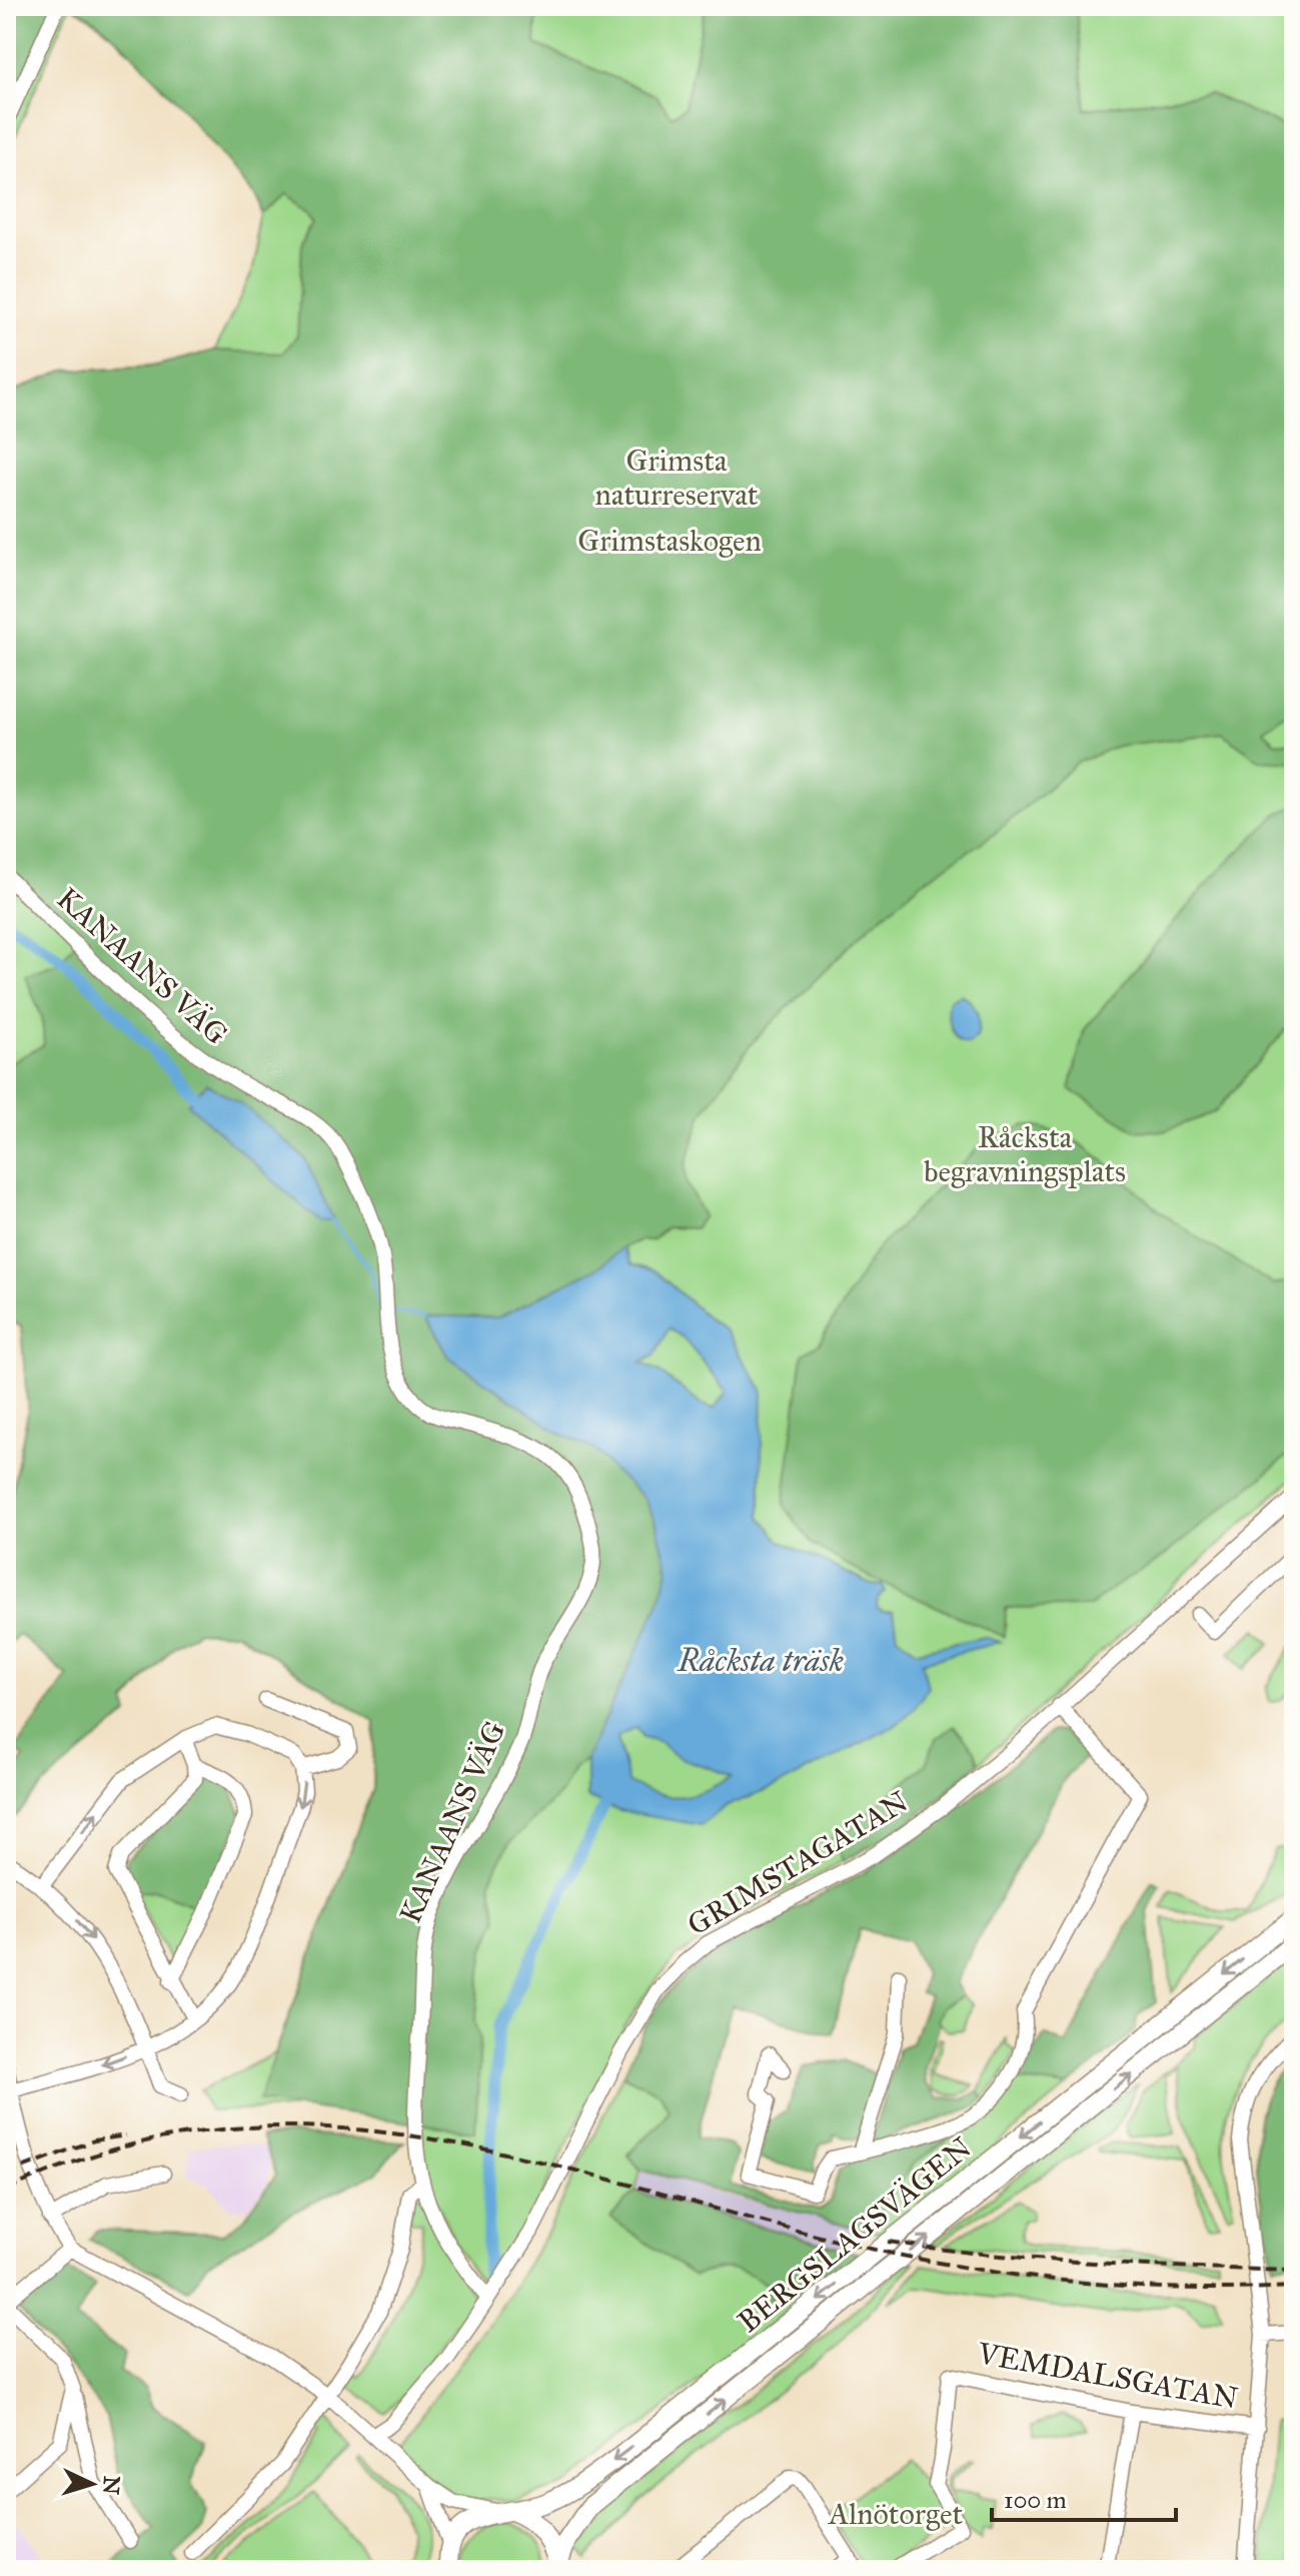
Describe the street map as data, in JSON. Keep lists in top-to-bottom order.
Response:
{
  "streets": {
    "main road": ["BERGSLAGSVÄGEN"],
    "street": ["KANAANS VÄG", "GRIMSTAGATAN", "VEMDALSGATAN"]
  },
  "crossings": [
    ["KANAANS VÄG", "GRIMSTAGATAN"]
  ],
  "water": ["Råcksta träsk"],
  "parks": [
    "Grimsta naturreservat",
    "Grimstaskogen",
    "Råcksta begravningsplats",
    "Alnötorget"
  ],
  "scale_bar": "100 m",
  "north": "right"
}
